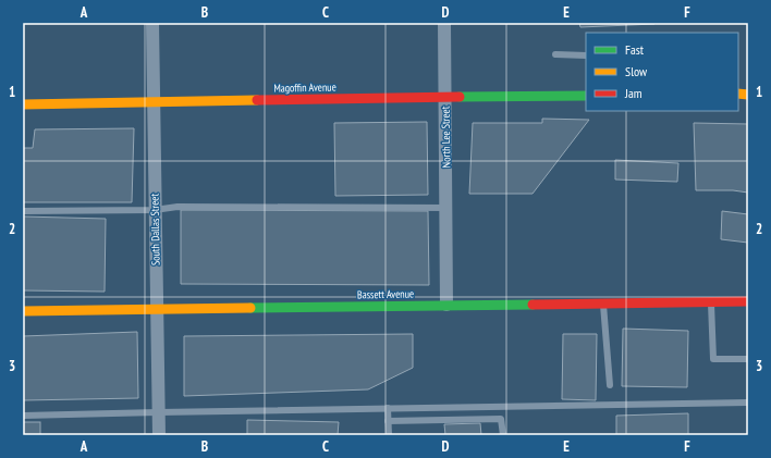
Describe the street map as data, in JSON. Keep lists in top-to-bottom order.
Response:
{
  "streets": {
    "street": [
      "Magoffin Avenue",
      "North Lee Street",
      "South Dallas Street",
      "Bassett Avenue"
    ]
  },
  "crossings": [
    ["Magoffin Avenue", "North Lee Street"],
    ["Magoffin Avenue", "South Dallas Street"],
    ["North Lee Street", "Bassett Avenue"],
    ["South Dallas Street", "Bassett Avenue"]
  ],
  "legend": ["Fast", "Slow", "Jam"],
  "grid": {
    "columns": [
      "A",
      "B",
      "C",
      "D",
      "E",
      "F"
    ],
    "rows": ["1", "2", "3"]
  }
}
